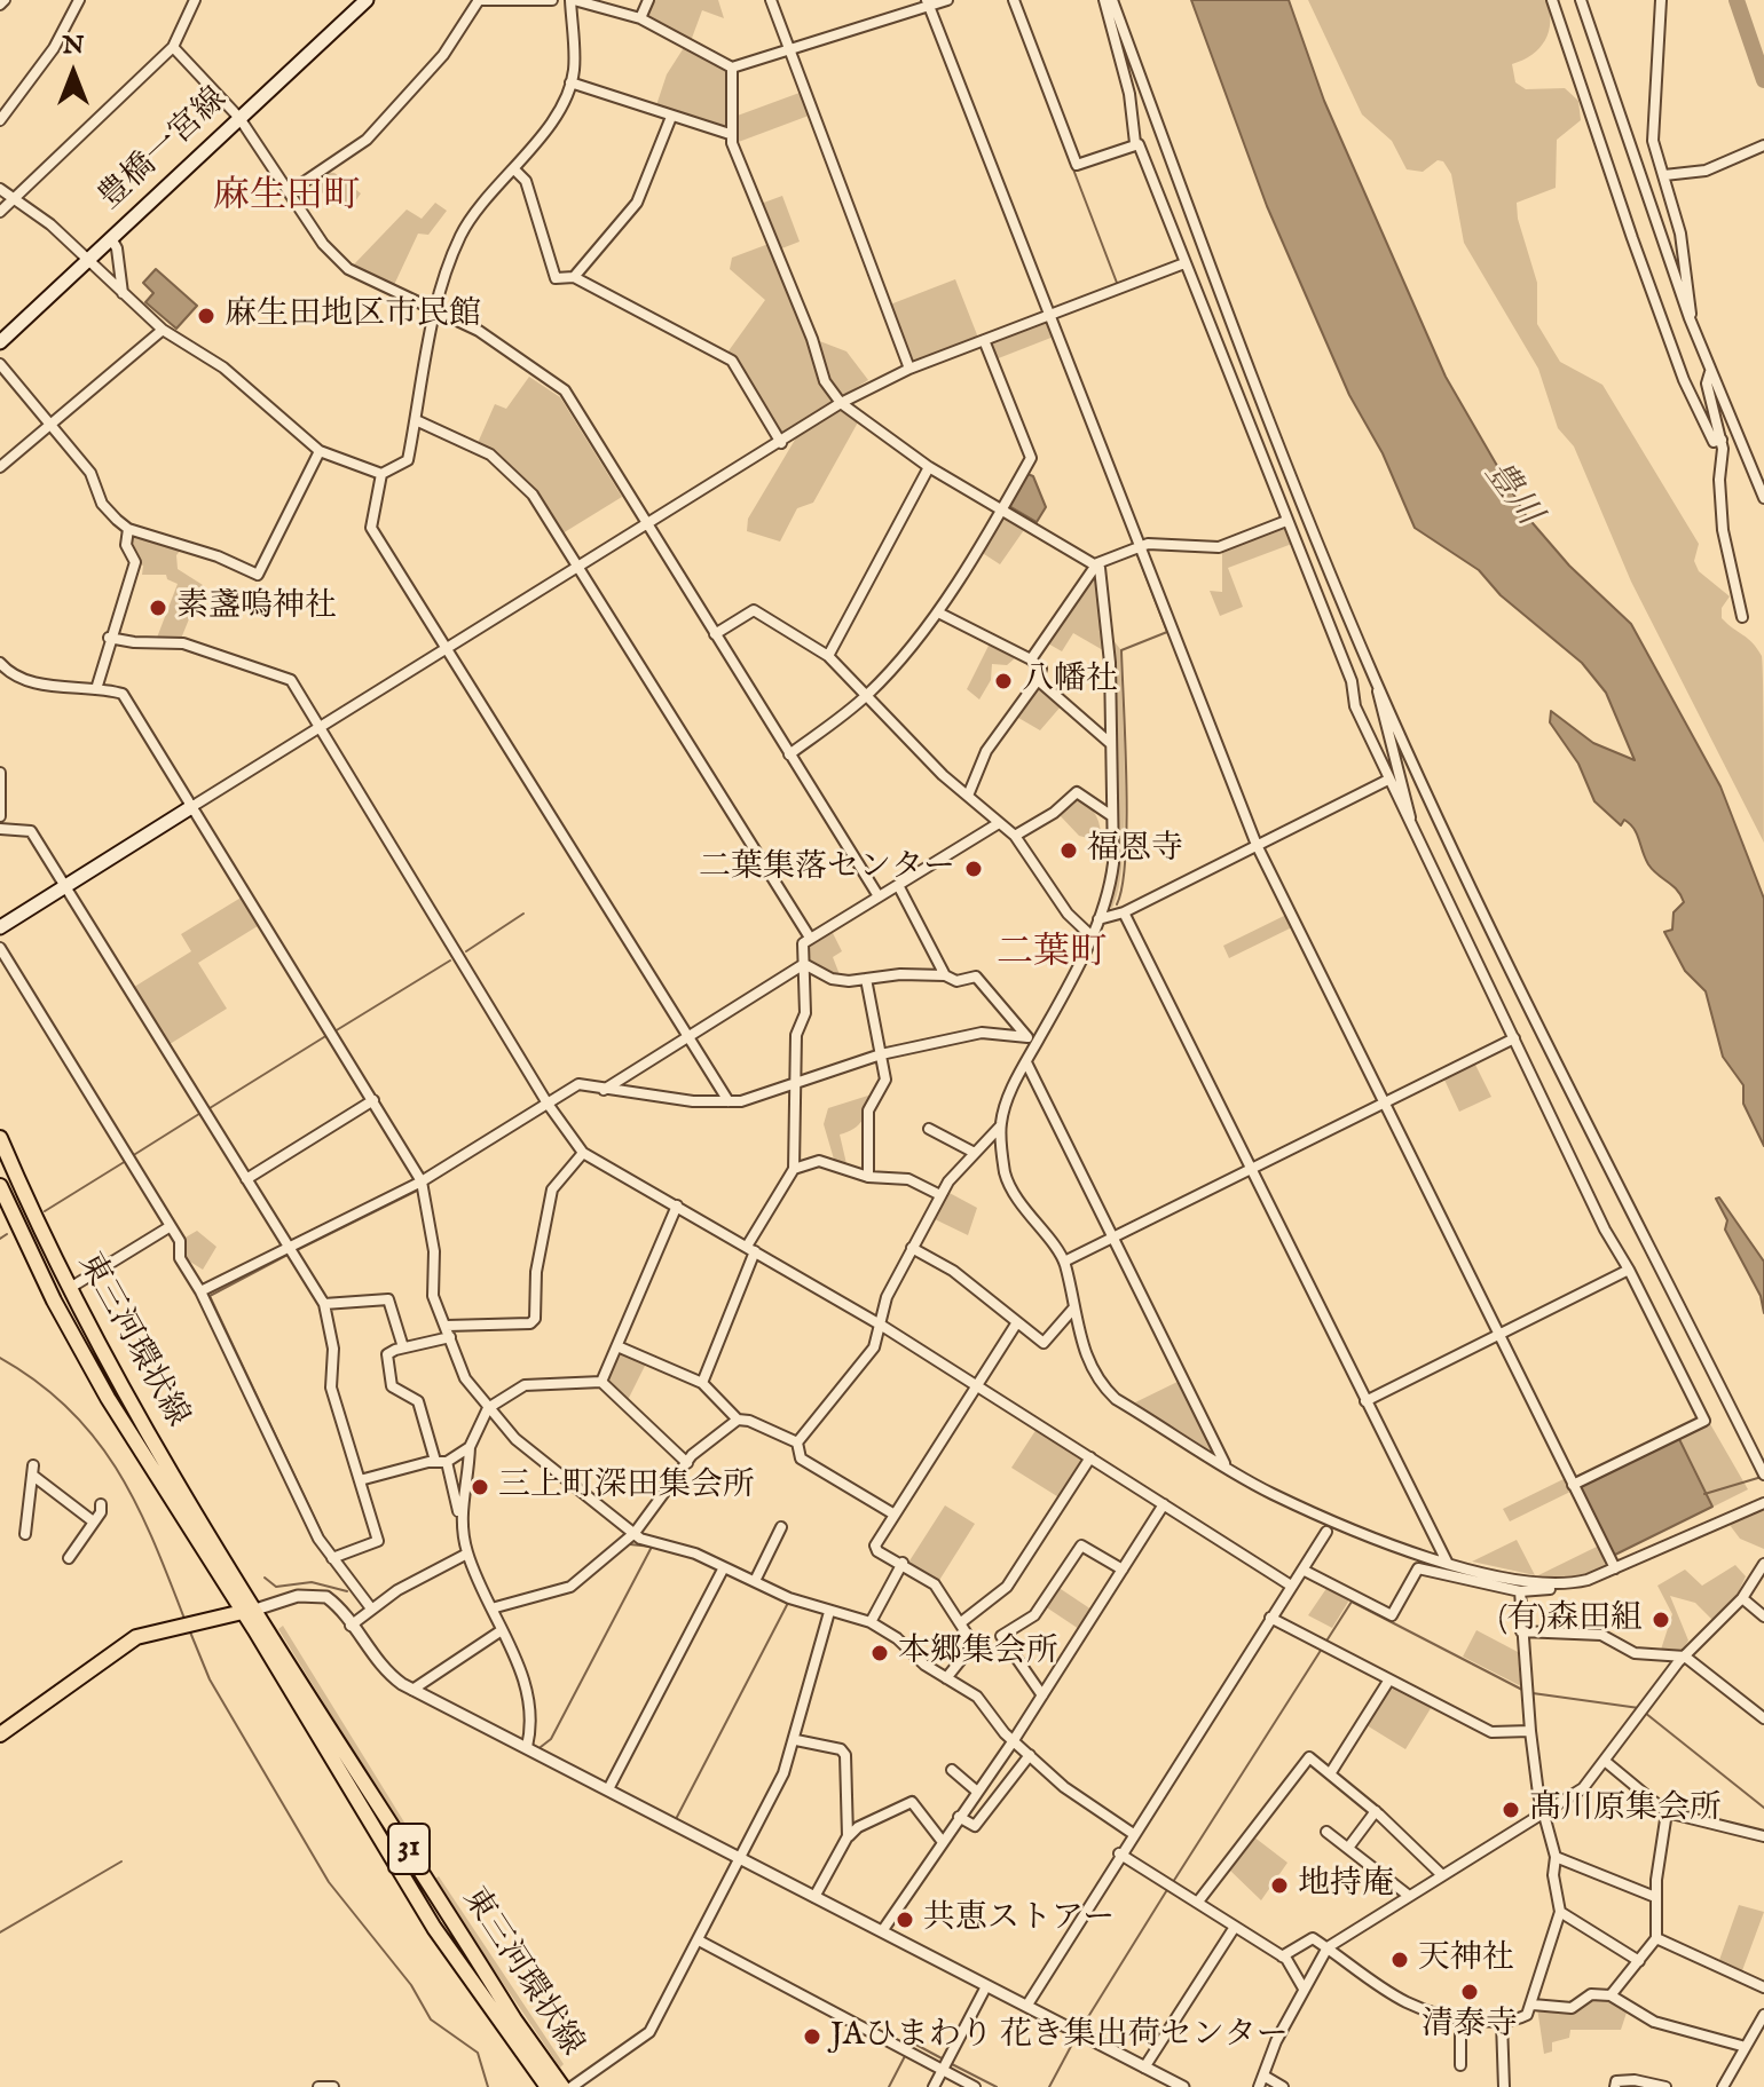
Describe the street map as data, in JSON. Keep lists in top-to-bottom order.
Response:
{
  "streets": {
    "main road": ["豊橋一宮線", "東三河環状線", "31"]
  },
  "districts": ["麻生田町", "二葉町"],
  "water": ["豊川"],
  "places": [
    "麻生田地区市民館",
    "素盞嗚神社",
    "八幡社",
    "福恩寺",
    "二葉集落センター",
    "三上町深田集会所",
    "(有)森田組",
    "本郷集会所",
    "髙川原集会所",
    "地持庵",
    "共恵ストアー",
    "天神社",
    "清泰寺",
    "JAひまわり 花き集出荷センター"
  ],
  "north": "top"
}
